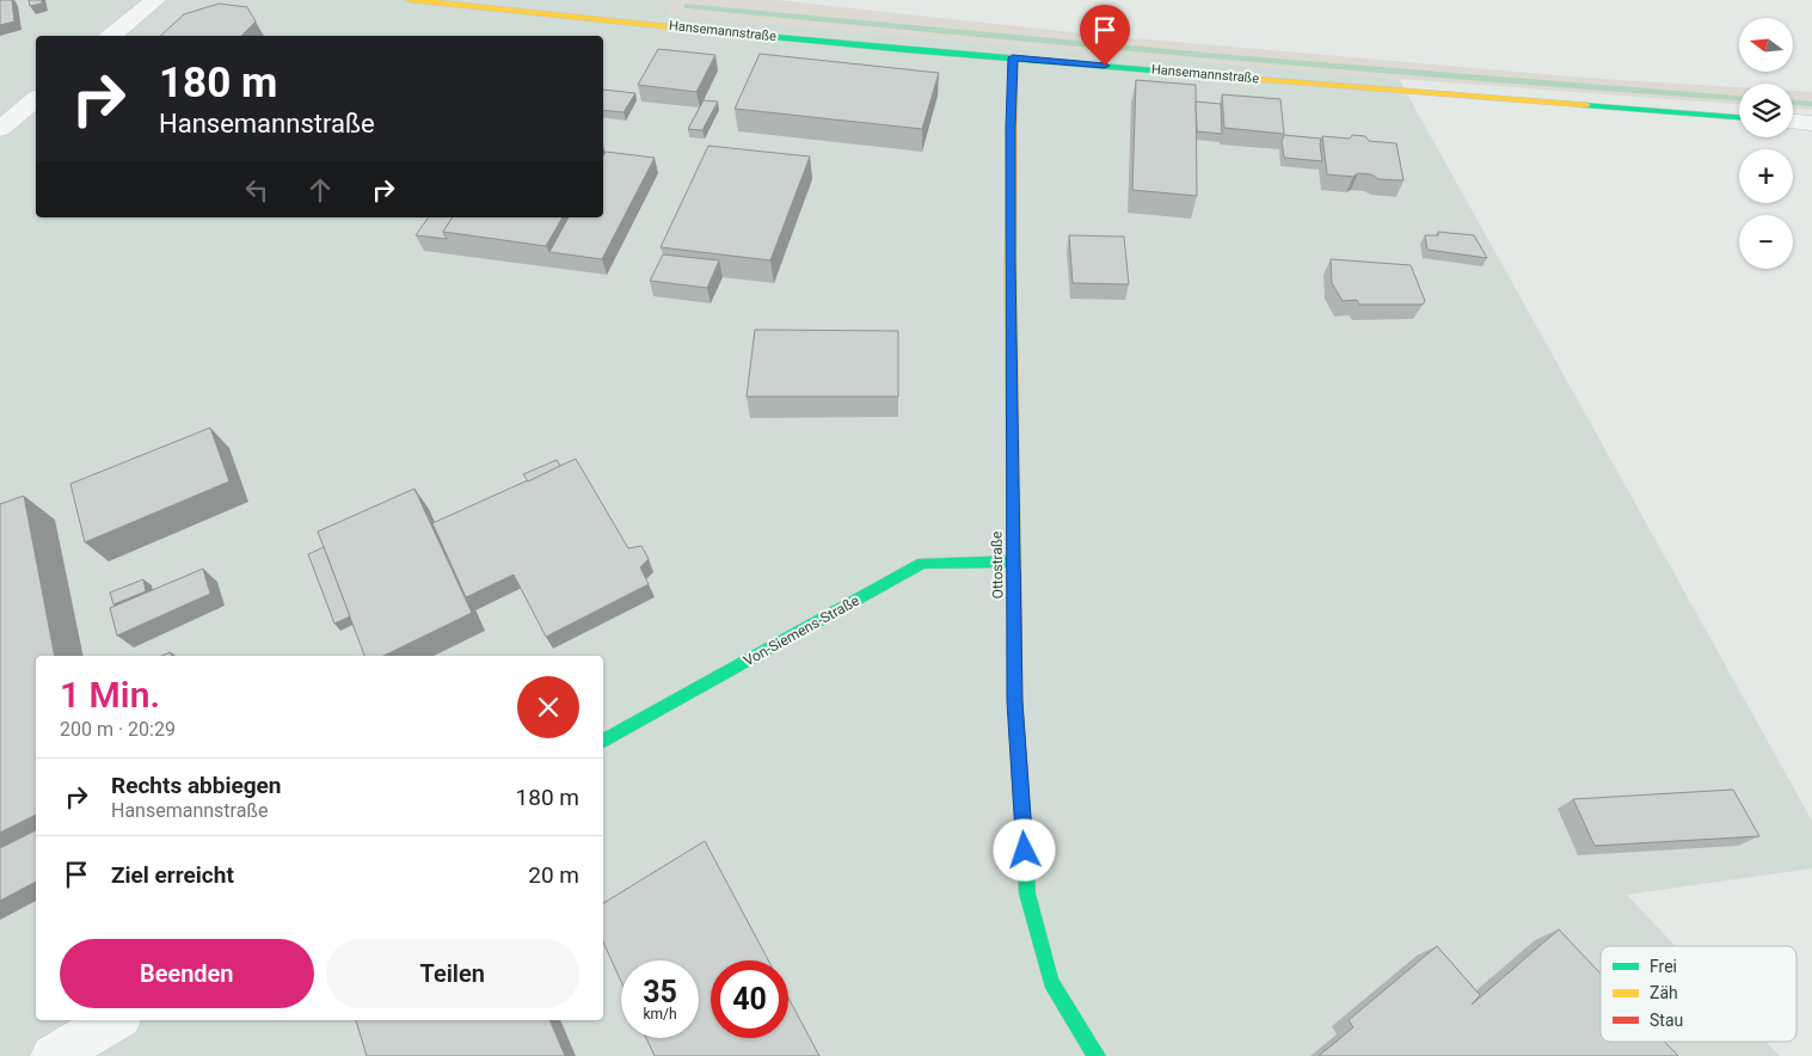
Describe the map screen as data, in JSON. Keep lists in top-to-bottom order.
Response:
{
  "streets": {
    "street": ["Hansemannstraße", "Ottostraße", "Von-Siemens-Straße"]
  },
  "crossings": [
    ["Hansemannstraße", "Ottostraße"],
    ["Ottostraße", "Von-Siemens-Straße"]
  ],
  "legend": ["Frei", "Zäh", "Stau"],
  "north": "left",
  "page": {
    "map_buttons": ["+", "−"],
    "turn": ["180 m", "Hansemannstraße"],
    "heading": ["1 Min.", "200 m · 20:29"],
    "list": [
      {
        "name": "Rechts abbiegen",
        "note": "Hansemannstraße",
        "value": "180 m"
      },
      {
        "name": "Ziel erreicht",
        "value": "20 m"
      }
    ],
    "buttons": ["Beenden", "Teilen"],
    "speed": "35 km/h",
    "limit": "40"
  }
}
